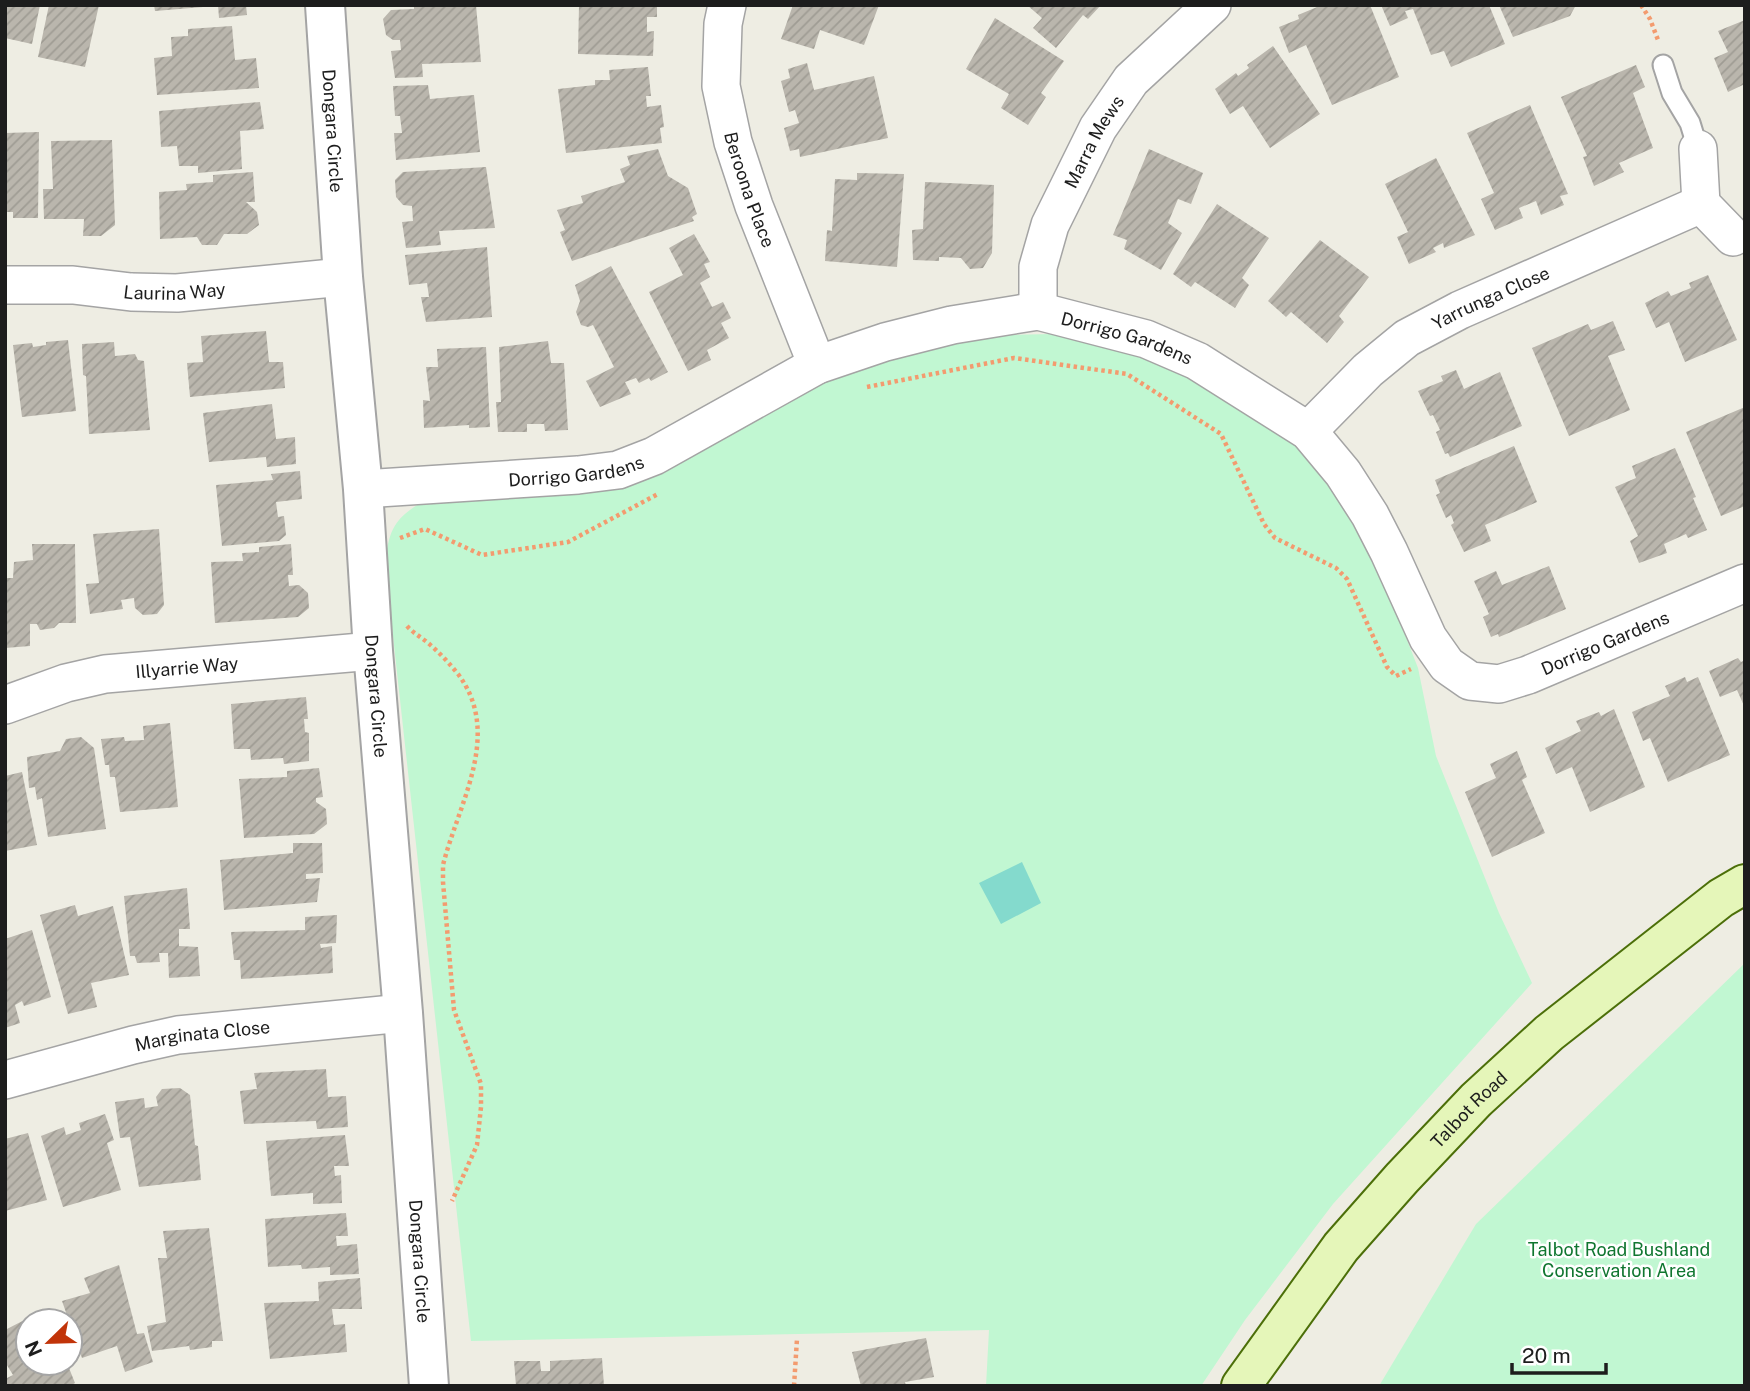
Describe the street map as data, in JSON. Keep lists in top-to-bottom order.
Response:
{
  "streets": {
    "main road": ["Talbot Road"],
    "street": [
      "Dongara Circle",
      "Marra Mews",
      "Beroona Place",
      "Laurina Way",
      "Yarrunga Close",
      "Dorrigo Gardens",
      "Illyarrie Way",
      "Marginata Close"
    ]
  },
  "crossings": [
    ["Dongara Circle", "Laurina Way"],
    ["Dongara Circle", "Dorrigo Gardens"],
    ["Dongara Circle", "Illyarrie Way"],
    ["Dongara Circle", "Marginata Close"],
    ["Marra Mews", "Dorrigo Gardens"],
    ["Beroona Place", "Dorrigo Gardens"],
    ["Yarrunga Close", "Dorrigo Gardens"]
  ],
  "parks": ["Talbot Road Bushland Conservation Area"],
  "scale_bar": "20 m",
  "north": "bottom left"
}
